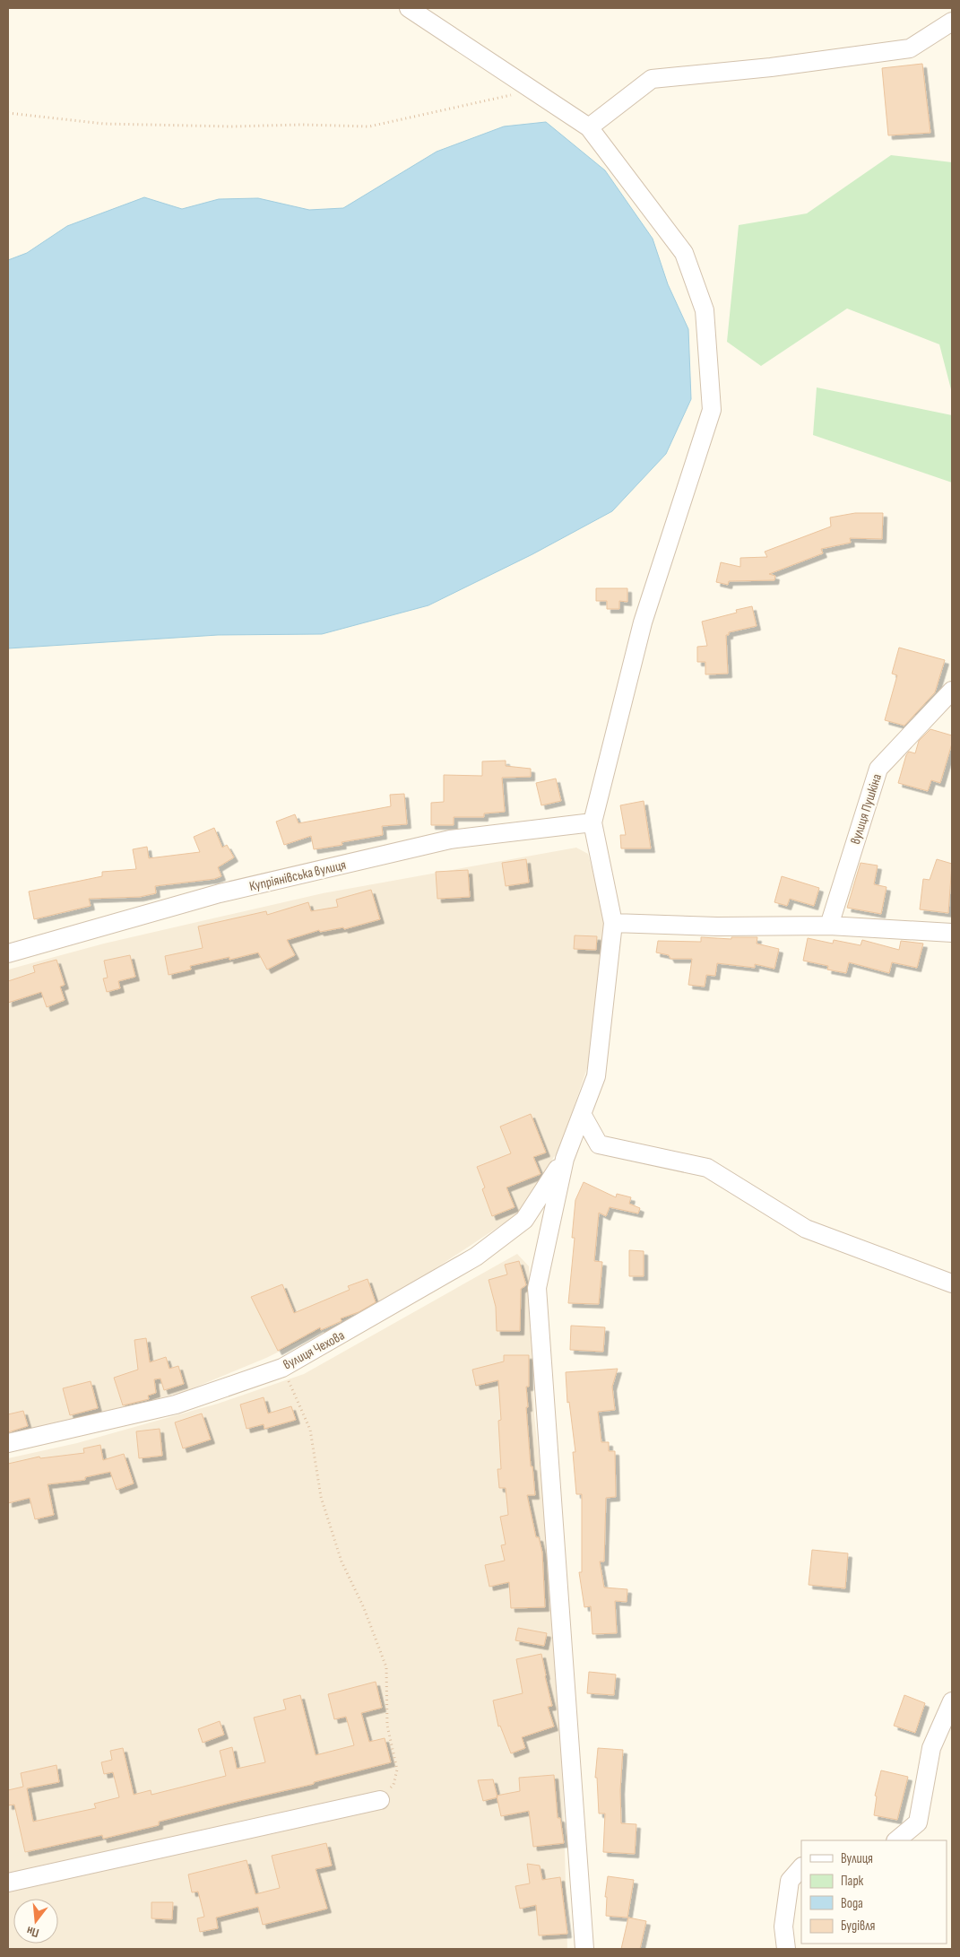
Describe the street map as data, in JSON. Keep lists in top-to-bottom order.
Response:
{
  "streets": {
    "street": ["вулиця Пушкіна", "Купріянівська вулиця", "вулиця Чехова"]
  },
  "legend": [
    "Вулиця",
    "Парк",
    "Вода",
    "Будівля"
  ],
  "north": "bottom"
}
